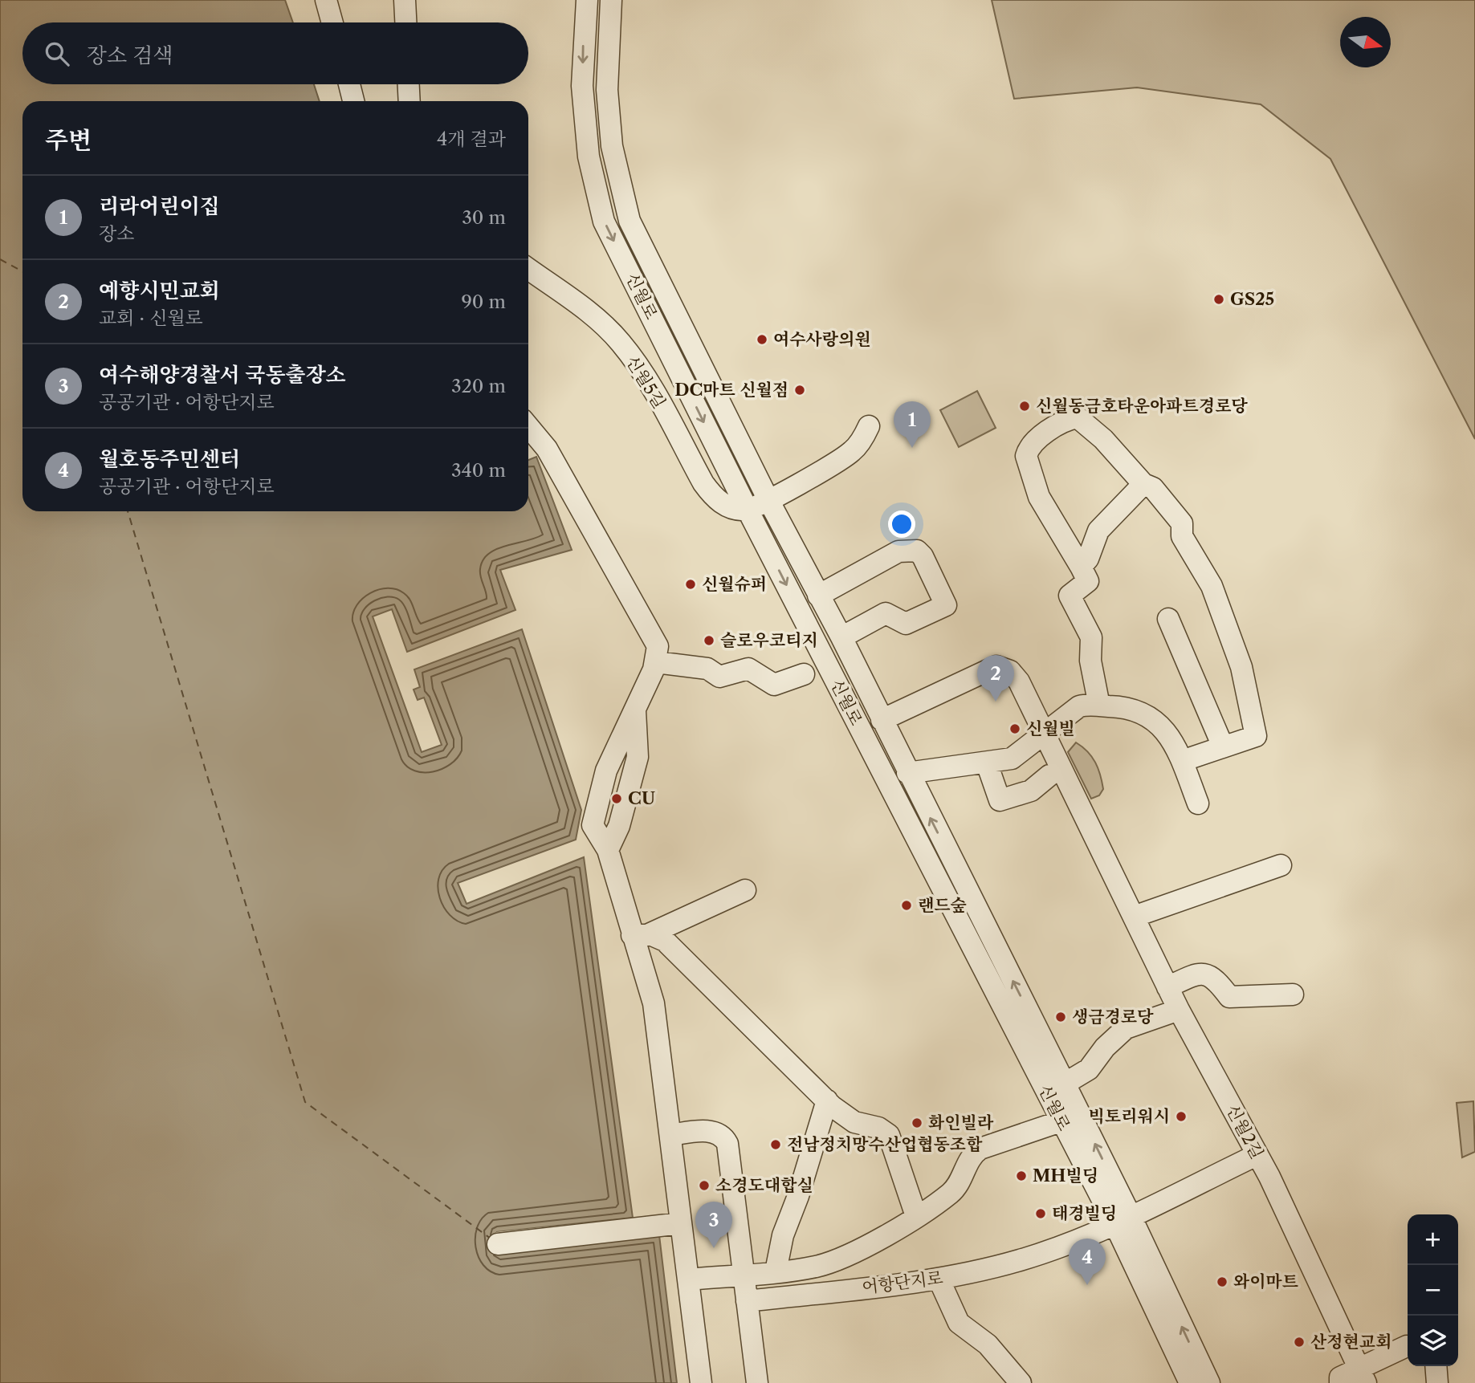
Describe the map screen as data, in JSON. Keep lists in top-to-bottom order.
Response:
{
  "streets": {
    "street": [
      "신월로",
      "신월5길",
      "신월2길",
      "어항단지로"
    ]
  },
  "crossings": [
    ["신월로", "신월5길"],
    ["신월로", "신월2길"],
    ["신월로", "어항단지로"],
    ["신월2길", "어항단지로"]
  ],
  "places": [
    "GS25",
    "여수사랑의원",
    "DC마트 신월점",
    "신월동금호타운아파트경로당",
    "신월슈퍼",
    "슬로우코티지",
    "신월빌",
    "CU",
    "랜드숲",
    "생금경로당",
    "빅토리워시",
    "화인빌라",
    "전남정치망수산업협동조합",
    "MH빌딩",
    "소경도대합실",
    "태경빌딩",
    "와이마트",
    "산정현교회"
  ],
  "north": "right",
  "page": {
    "search": "장소 검색",
    "heading": ["주변", "4개 결과"],
    "list": [
      {
        "mark": "1",
        "name": "리라어린이집",
        "note": "장소",
        "value": "30 m"
      },
      {
        "mark": "2",
        "name": "예향시민교회",
        "note": "교회 · 신월로",
        "value": "90 m"
      },
      {
        "mark": "3",
        "name": "여수해양경찰서 국동출장소",
        "note": "공공기관 · 어항단지로",
        "value": "320 m"
      },
      {
        "mark": "4",
        "name": "월호동주민센터",
        "note": "공공기관 · 어항단지로",
        "value": "340 m"
      }
    ],
    "pins": [
      "1",
      "2",
      "3",
      "4"
    ],
    "map_buttons": ["+", "−"]
  }
}
